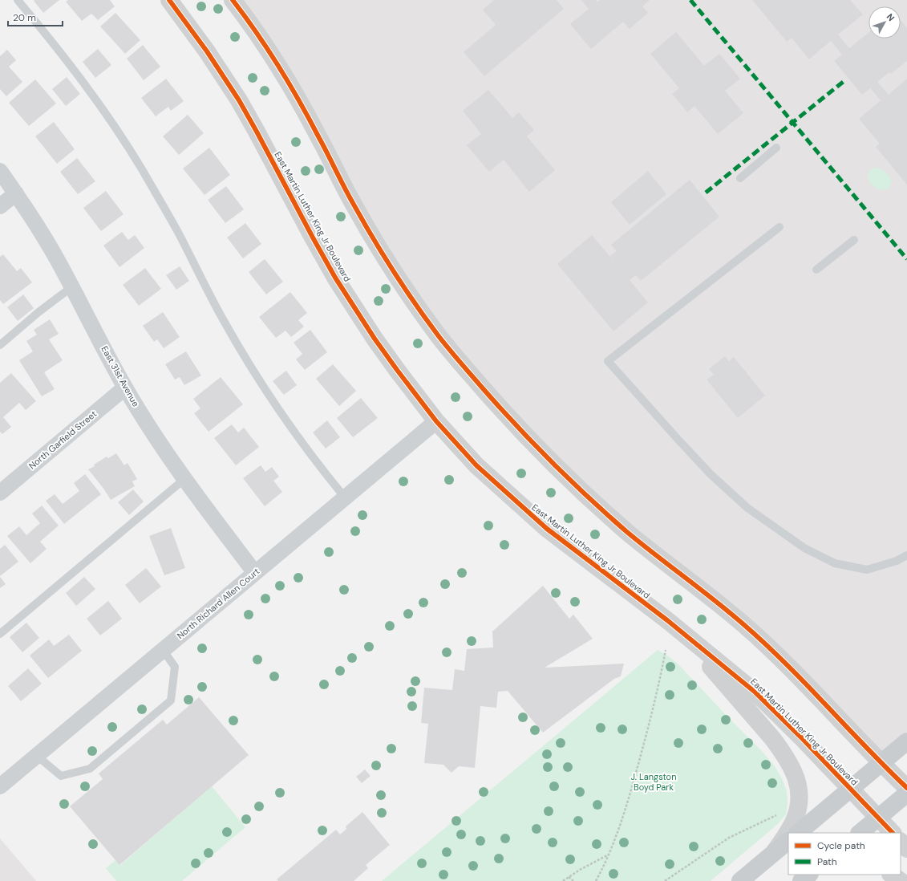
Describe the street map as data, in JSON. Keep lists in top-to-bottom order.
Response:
{
  "streets": {
    "main road": ["East Martin Luther King Jr Boulevard"],
    "street": ["East 31st Avenue", "North Garfield Street", "North Richard Allen Court"]
  },
  "crossings": [
    ["East Martin Luther King Jr Boulevard", "North Richard Allen Court"],
    ["East 31st Avenue", "North Garfield Street"],
    ["East 31st Avenue", "North Richard Allen Court"]
  ],
  "parks": ["J. Langston Boyd Park"],
  "legend": ["Cycle path", "Path"],
  "scale_bar": "20 m",
  "north": "top right"
}
